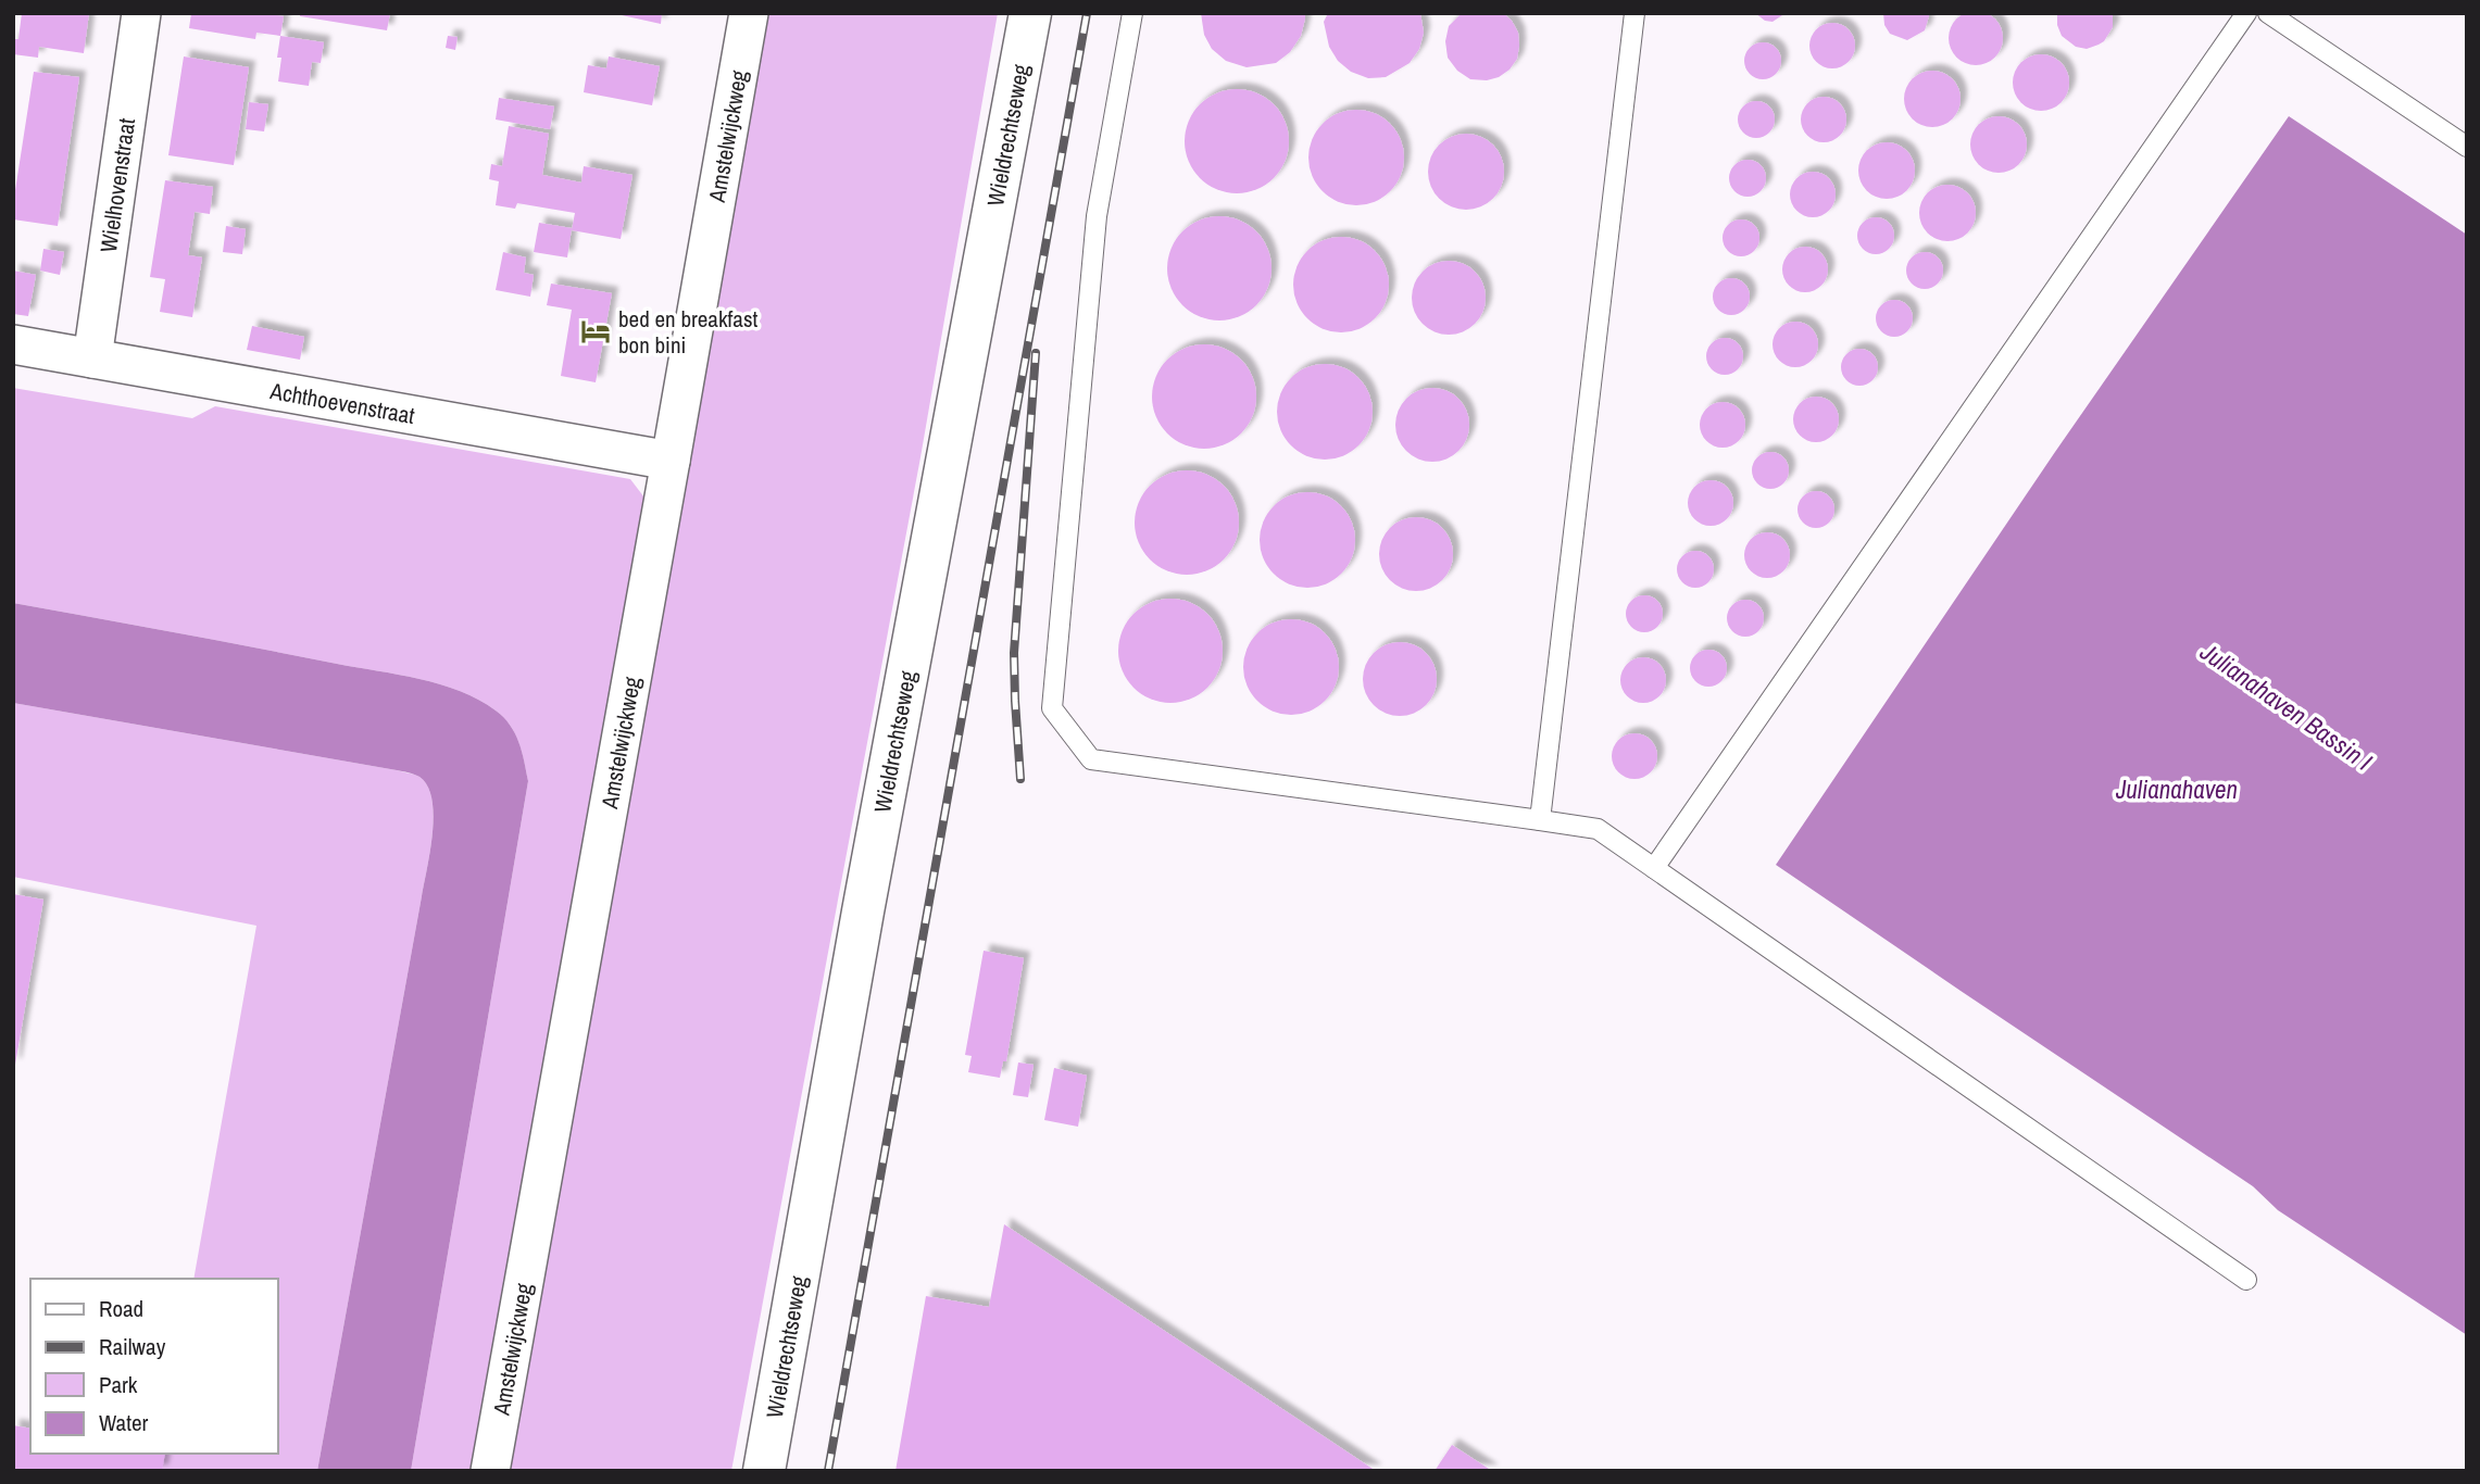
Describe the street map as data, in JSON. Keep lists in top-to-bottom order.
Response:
{
  "streets": {
    "street": [
      "Amstelwijckweg",
      "Wieldrechtseweg",
      "Wielhovenstraat",
      "Achthoevenstraat"
    ]
  },
  "crossings": [
    ["Amstelwijckweg", "Achthoevenstraat"],
    ["Wielhovenstraat", "Achthoevenstraat"]
  ],
  "water": ["Julianahaven Bassin I", "Julianahaven"],
  "places": {
    "hotel": ["bed en breakfast bon bini"]
  },
  "legend": [
    "Road",
    "Railway",
    "Park",
    "Water"
  ]
}
